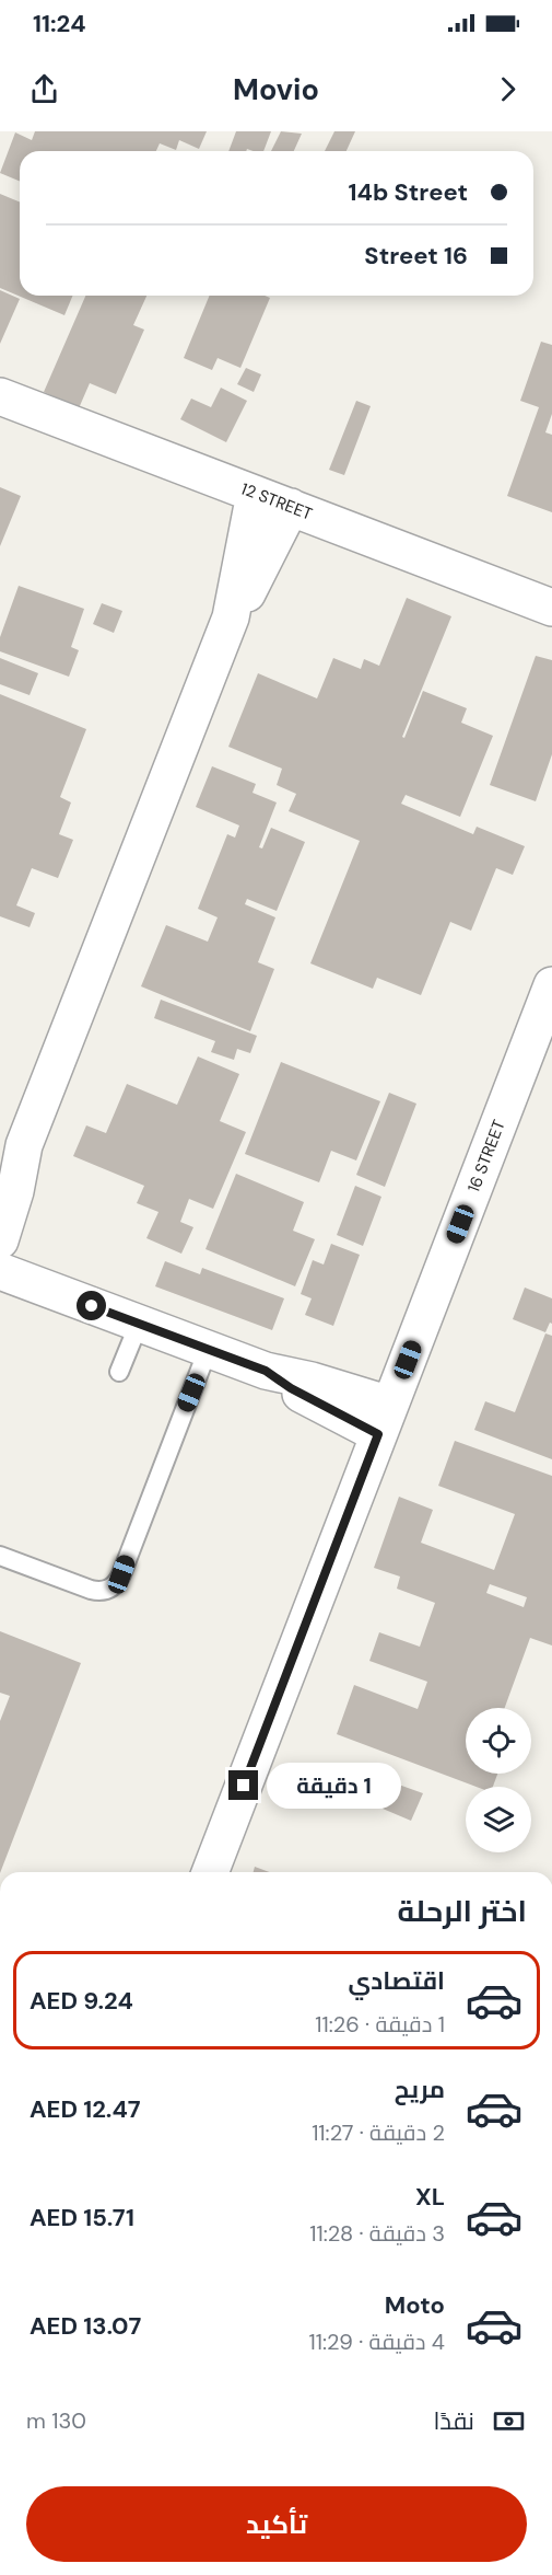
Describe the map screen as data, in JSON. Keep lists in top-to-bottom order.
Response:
{
  "streets": {
    "street": ["12 STREET", "16 STREET"]
  },
  "page": {
    "status": "11:24",
    "header": "Movio",
    "banner": ["14b Street", "16 Street"],
    "bubble": "1 دقيقة",
    "heading": "اختر الرحلة",
    "list": [
      {
        "name": "اقتصادي",
        "note": "1 دقيقة · 11:26",
        "value": "AED 9.24"
      },
      {
        "name": "مريح",
        "note": "2 دقيقة · 11:27",
        "value": "AED 12.47"
      },
      {
        "name": "XL",
        "note": "3 دقيقة · 11:28",
        "value": "AED 15.71"
      },
      {
        "name": "Moto",
        "note": "4 دقيقة · 11:29",
        "value": "AED 13.07"
      }
    ],
    "pay": ["نقدًا", "130 m"],
    "buttons": "تأكيد"
  }
}
